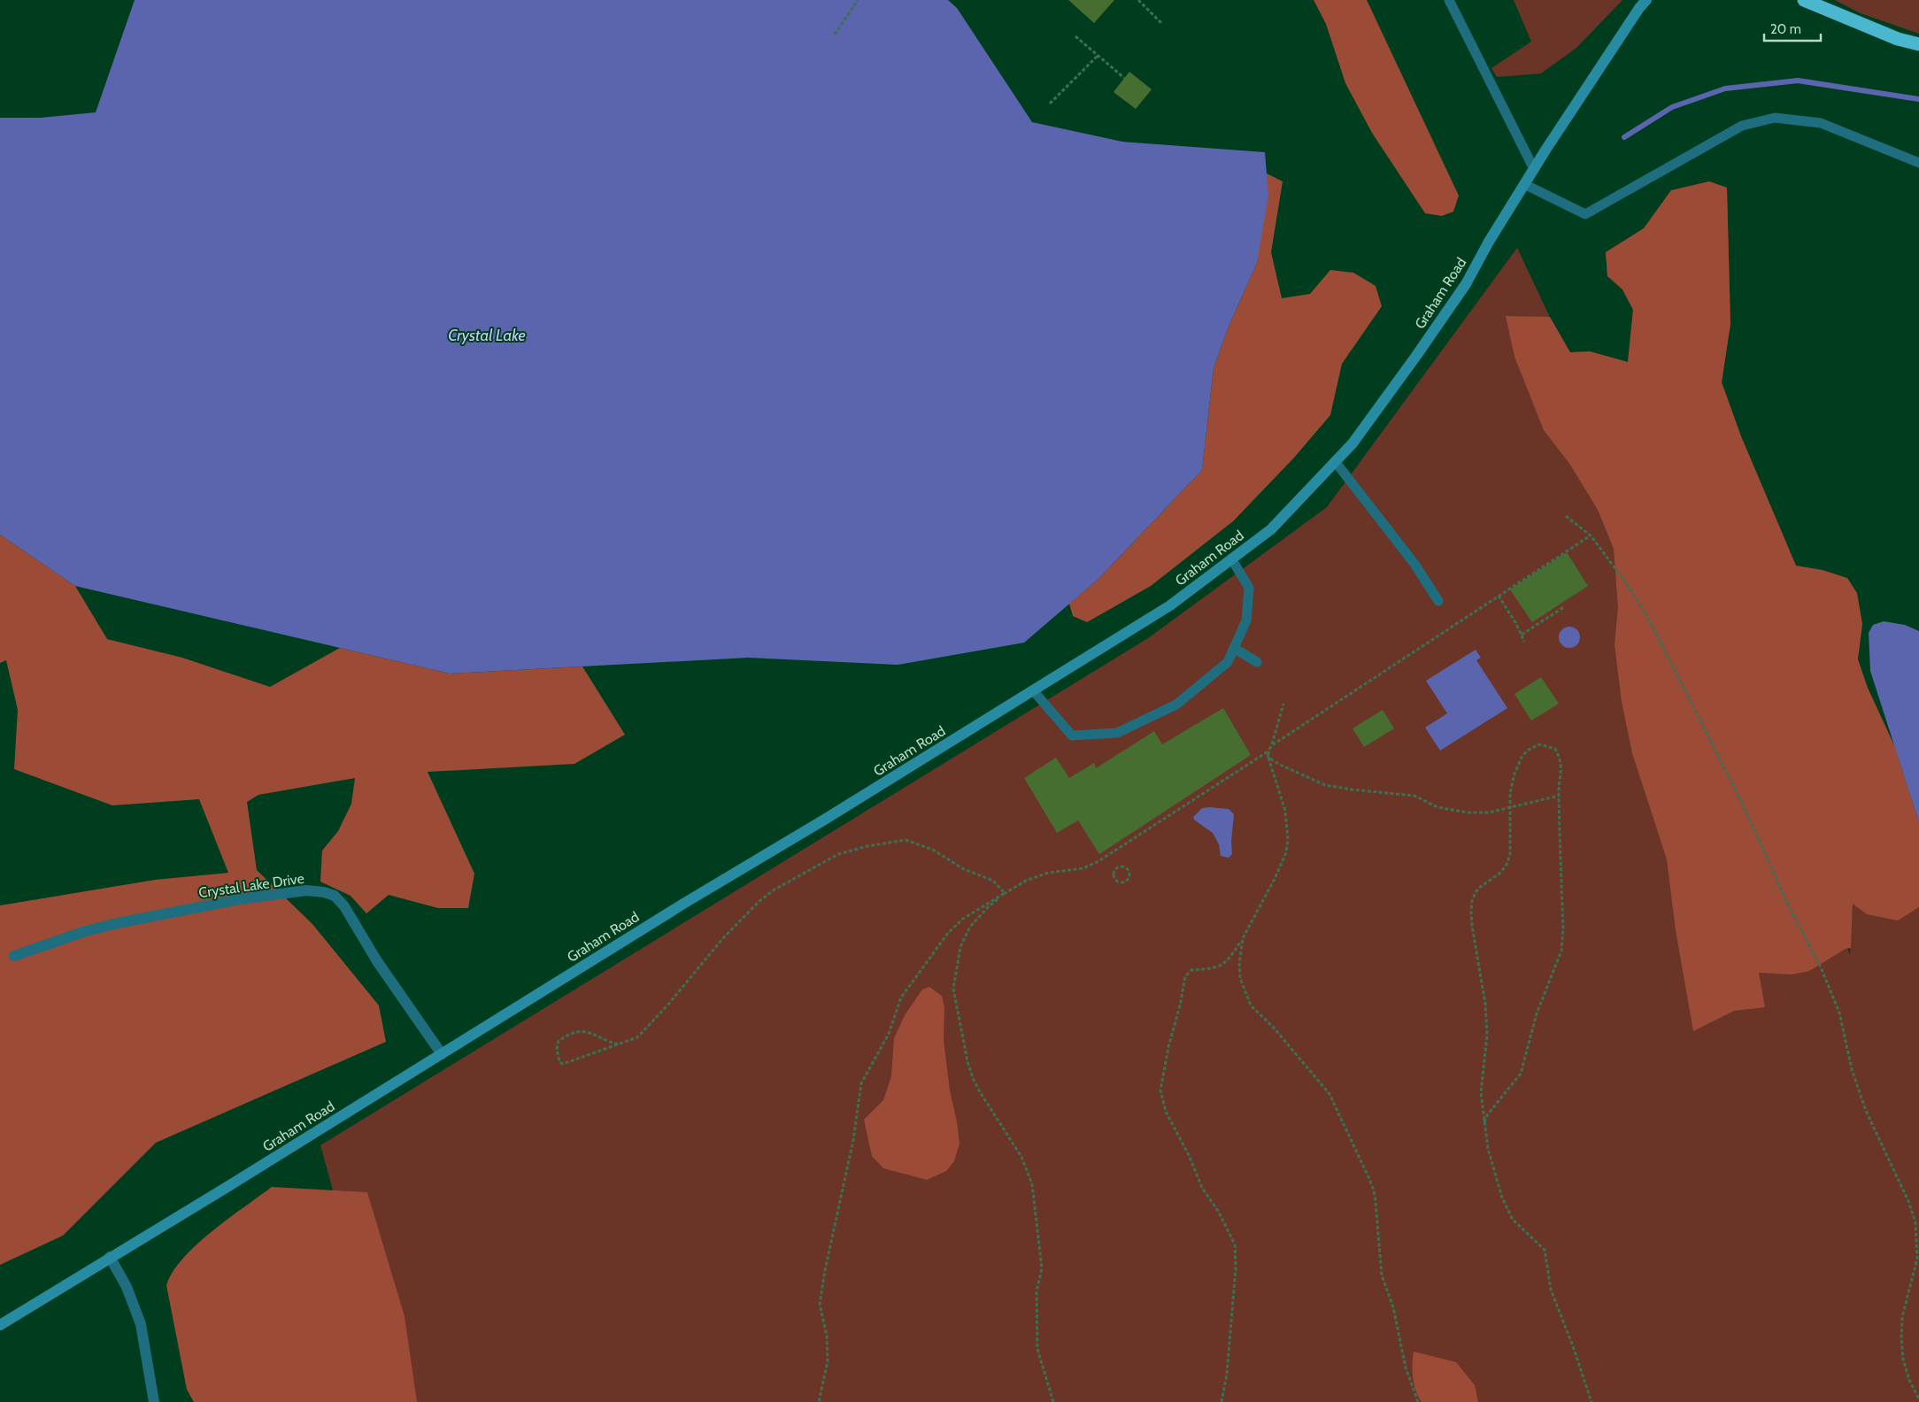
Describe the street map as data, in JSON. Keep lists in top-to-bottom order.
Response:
{
  "streets": {
    "main road": ["Graham Road"],
    "street": ["Crystal Lake Drive"]
  },
  "crossings": [
    ["Graham Road", "Crystal Lake Drive"]
  ],
  "water": ["Crystal Lake"],
  "scale_bar": "20 m"
}
